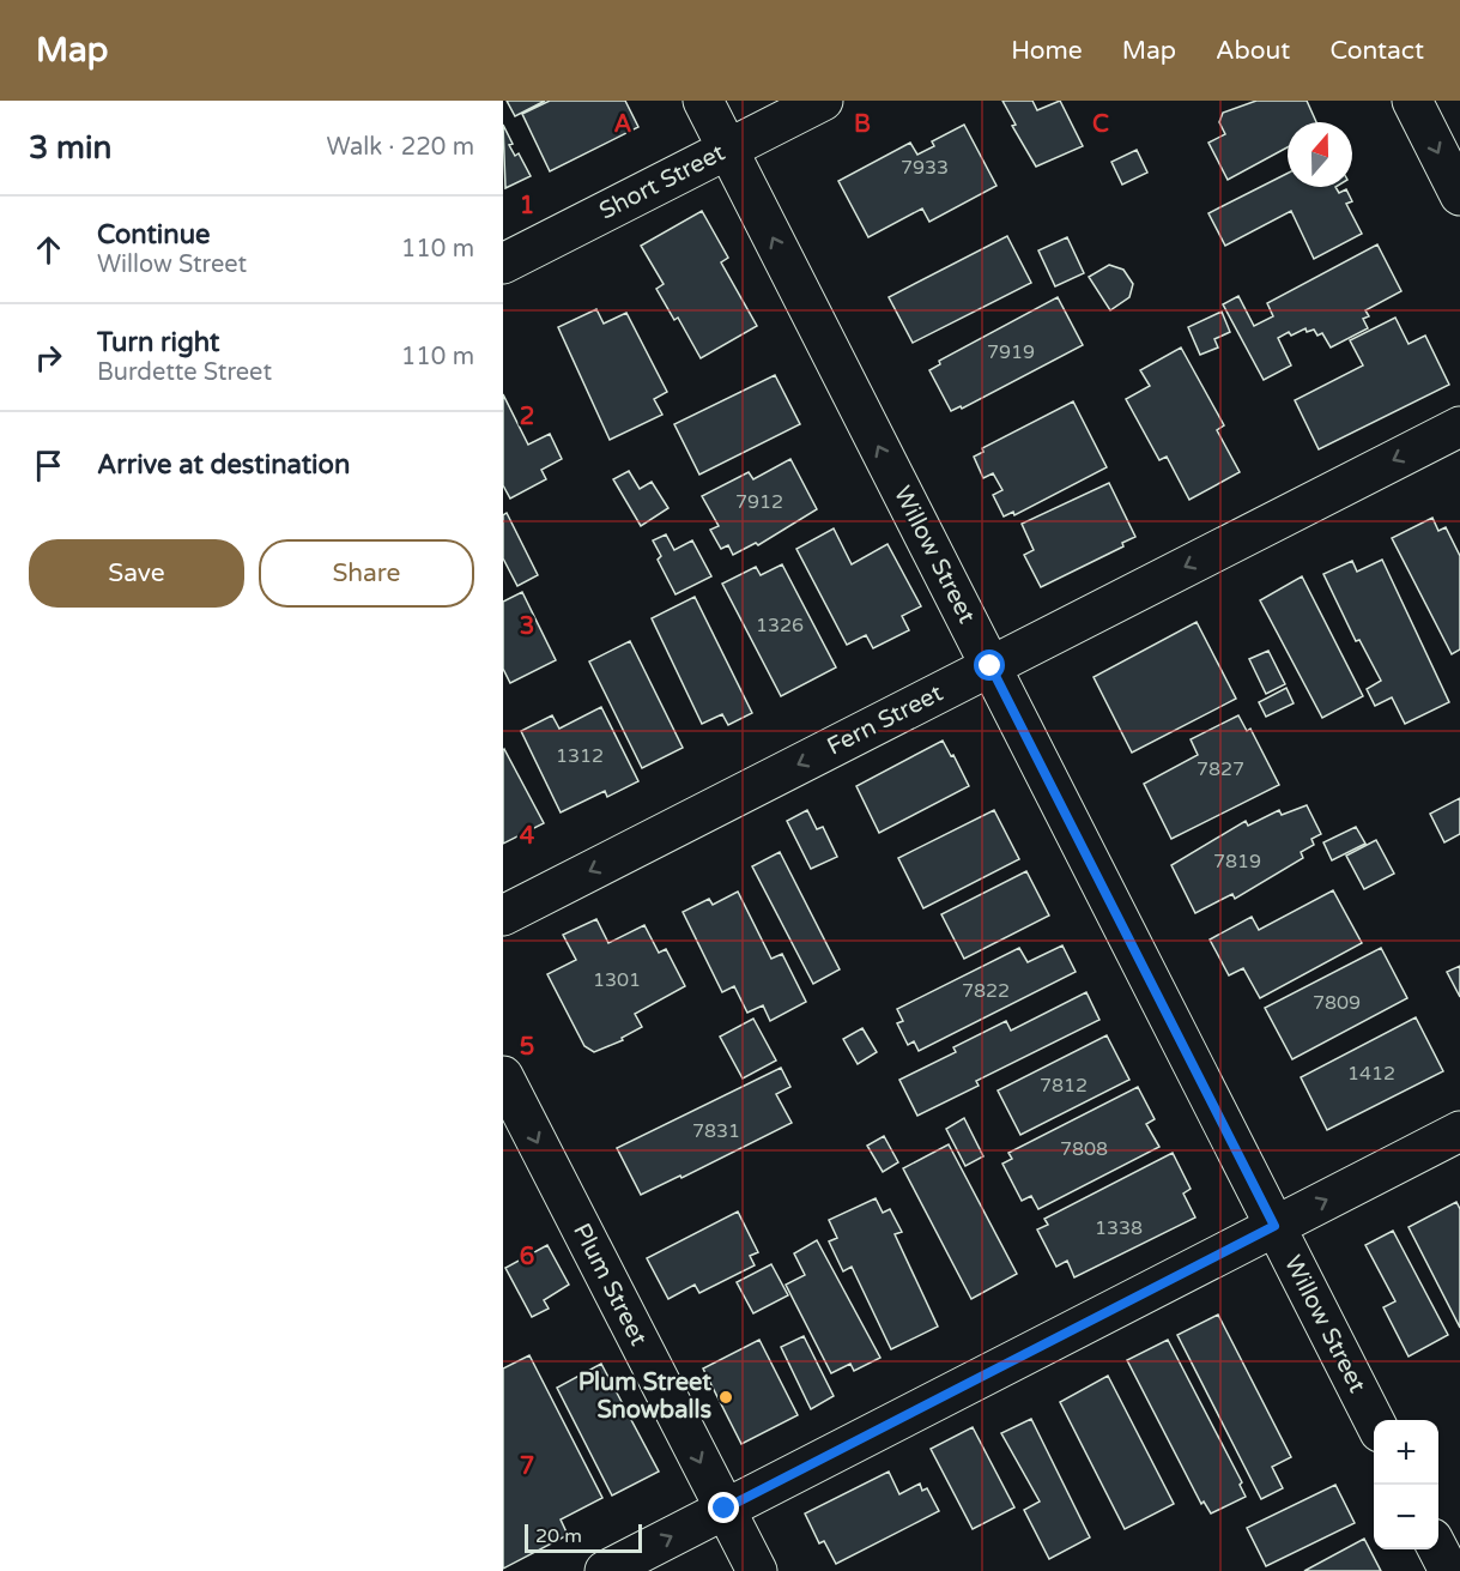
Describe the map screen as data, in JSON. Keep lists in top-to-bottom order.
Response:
{
  "streets": {
    "street": [
      "Short Street",
      "Willow Street",
      "Fern Street",
      "Plum Street"
    ]
  },
  "crossings": [
    ["Short Street", "Willow Street"],
    ["Willow Street", "Fern Street"]
  ],
  "one_way": ["Willow Street", "Fern Street", "Plum Street"],
  "places": ["Plum Street Snowballs"],
  "house_numbers": [
    "7933",
    "7919",
    "7912",
    "1326",
    "1312",
    "7827",
    "7819",
    "1301",
    "7822",
    "7809",
    "1412",
    "7812",
    "7831",
    "7808",
    "1338"
  ],
  "scale_bar": "20 m",
  "north": "top",
  "page": {
    "header": "Map",
    "nav": [
      "Home",
      "Map",
      "About",
      "Contact"
    ],
    "heading": ["3 min", "Walk · 220 m"],
    "list": [
      ["Continue", "Willow Street", "110 m"],
      ["Turn right", "Burdette Street", "110 m"],
      "Arrive at destination"
    ],
    "buttons": ["Save", "Share"],
    "map_buttons": ["+", "−"],
    "scale": "20 m"
  },
  "grid": {
    "columns": ["A", "B", "C"],
    "rows": [
      "1",
      "2",
      "3",
      "4",
      "5",
      "6",
      "7"
    ]
  }
}
